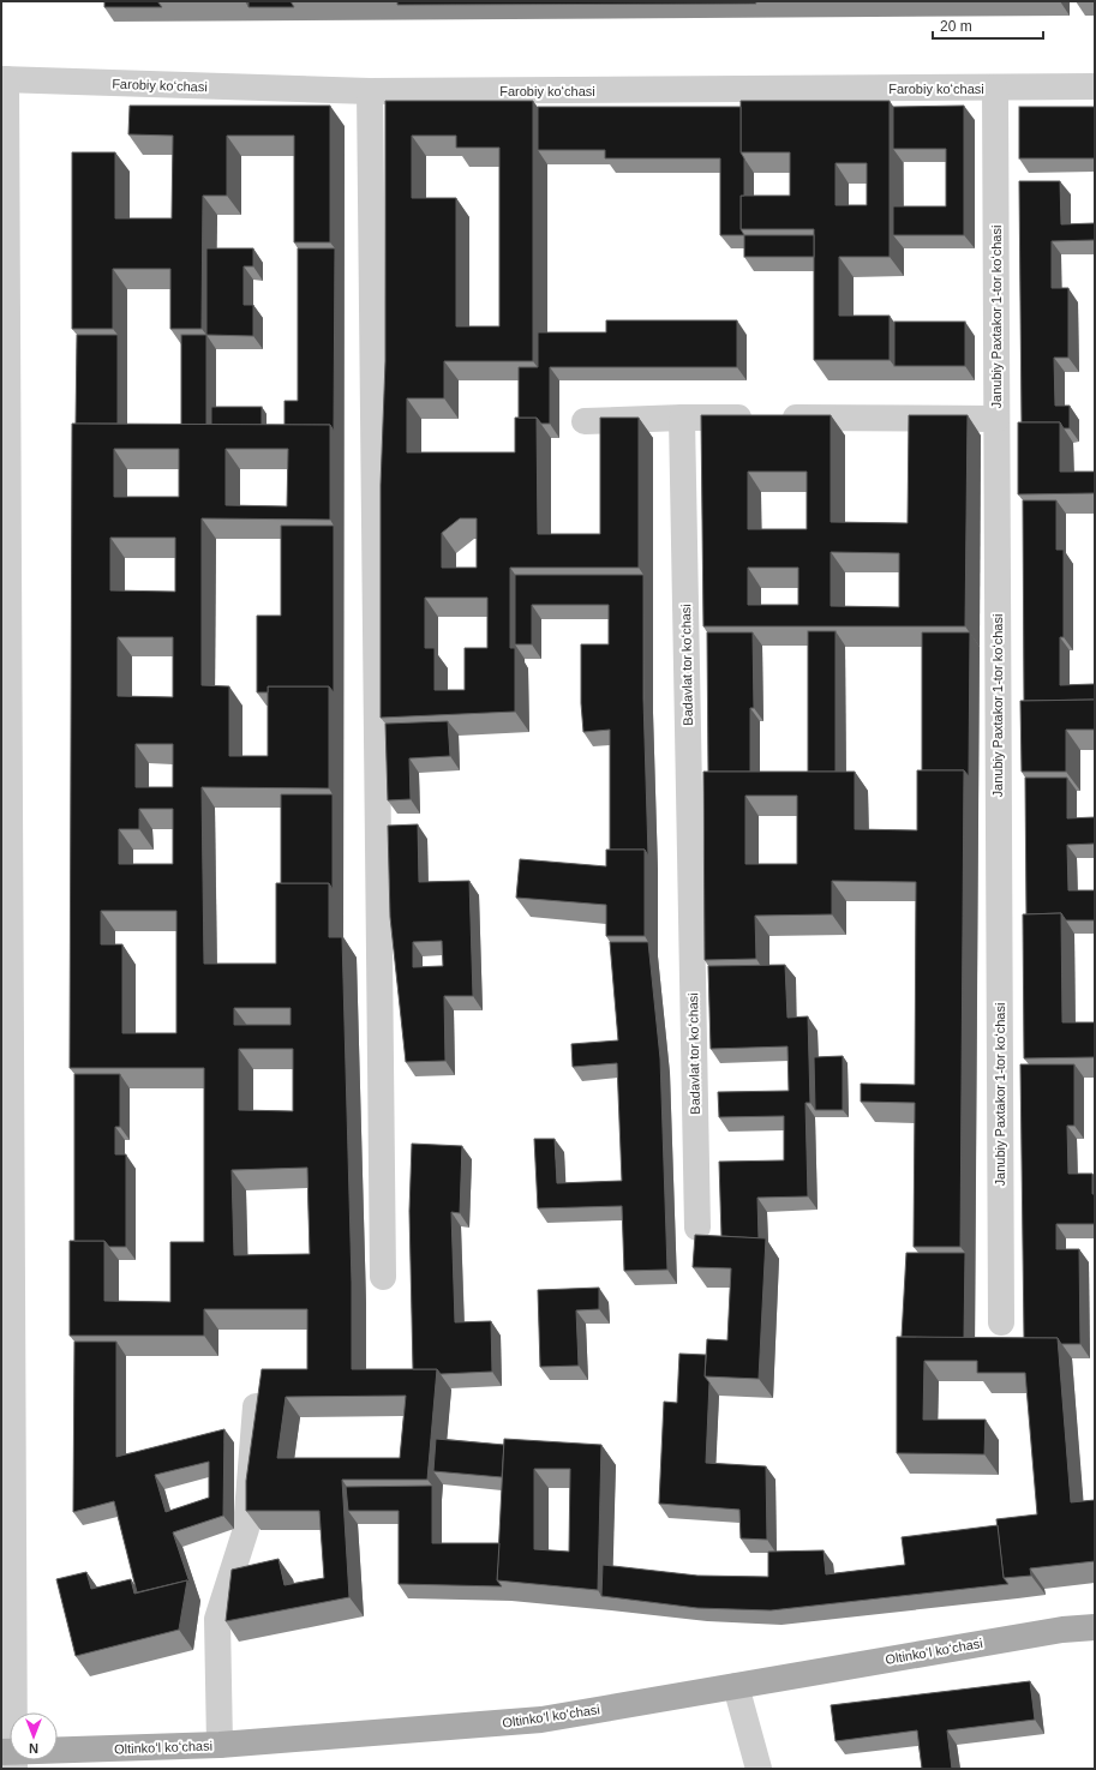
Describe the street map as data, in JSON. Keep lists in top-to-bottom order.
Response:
{
  "streets": {
    "main road": ["Oltinkoʻl koʻchasi"],
    "street": ["Farobiy koʻchasi", "Janubiy Paxtakor 1-tor koʻchasi", "Badavlat tor koʻchasi"]
  },
  "crossings": [
    ["Farobiy koʻchasi", "Janubiy Paxtakor 1-tor koʻchasi"]
  ],
  "scale_bar": "20 m",
  "north": "bottom"
}
